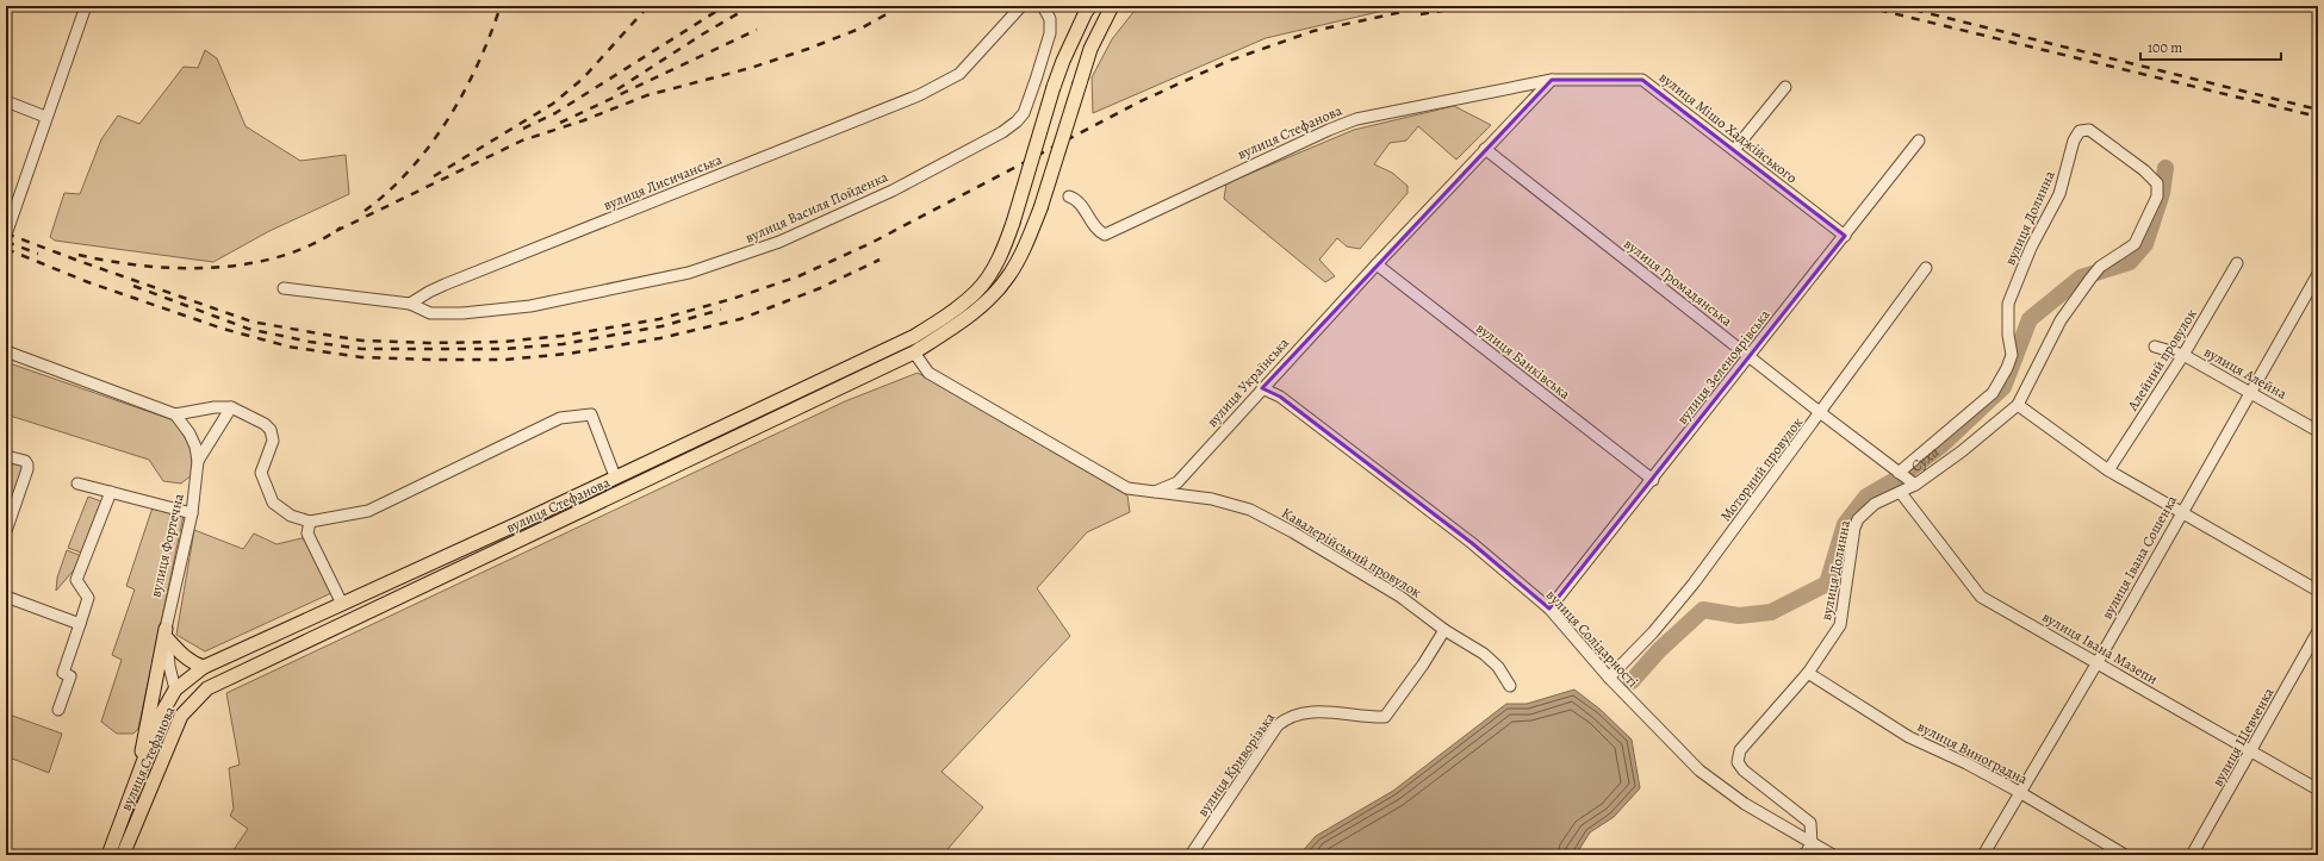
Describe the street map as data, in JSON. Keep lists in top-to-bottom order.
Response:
{
  "streets": {
    "main road": ["вулиця Стефанова"],
    "street": [
      "вулиця Мішо Хаджійського",
      "вулиця Лисичанська",
      "вулиця Василя Пойденка",
      "вулиця Долинна",
      "вулиця Громадянська",
      "Алейний провулок",
      "вулиця Банківська",
      "вулиця Зеленоярівська",
      "вулиця Алейна",
      "вулиця Українська",
      "Моторний провулок",
      "вулиця Фортечна",
      "Кавалерійський провулок",
      "вулиця Івана Сошенка",
      "вулиця Солідарності",
      "вулиця Івана Мазепи",
      "вулиця Шевченка",
      "вулиця Виноградна",
      "вулиця Криворізька"
    ]
  },
  "crossings": [
    ["вулиця Мішо Хаджійського", "вулиця Стефанова"],
    ["вулиця Мішо Хаджійського", "вулиця Зеленоярівська"],
    ["вулиця Мішо Хаджійського", "вулиця Українська"],
    ["вулиця Стефанова", "вулиця Українська"],
    ["вулиця Стефанова", "вулиця Фортечна"],
    ["вулиця Лисичанська", "вулиця Василя Пойденка"],
    ["вулиця Долинна", "вулиця Громадянська"],
    ["вулиця Долинна", "вулиця Солідарності"],
    ["вулиця Долинна", "вулиця Івана Мазепи"],
    ["вулиця Долинна", "вулиця Виноградна"],
    ["вулиця Громадянська", "вулиця Зеленоярівська"],
    ["вулиця Громадянська", "вулиця Українська"],
    ["вулиця Громадянська", "Моторний провулок"],
    ["Алейний провулок", "вулиця Алейна"],
    ["вулиця Банківська", "вулиця Зеленоярівська"],
    ["вулиця Банківська", "вулиця Українська"],
    ["вулиця Зеленоярівська", "вулиця Солідарності"],
    ["вулиця Алейна", "вулиця Івана Сошенка"],
    ["вулиця Українська", "Кавалерійський провулок"],
    ["вулиця Українська", "вулиця Солідарності"],
    ["Моторний провулок", "вулиця Солідарності"],
    ["Кавалерійський провулок", "вулиця Криворізька"],
    ["вулиця Івана Сошенка", "вулиця Івана Мазепи"],
    ["вулиця Івана Сошенка", "вулиця Виноградна"],
    ["вулиця Івана Мазепи", "вулиця Шевченка"]
  ],
  "water": ["Суха"],
  "scale_bar": "100 m"
}
